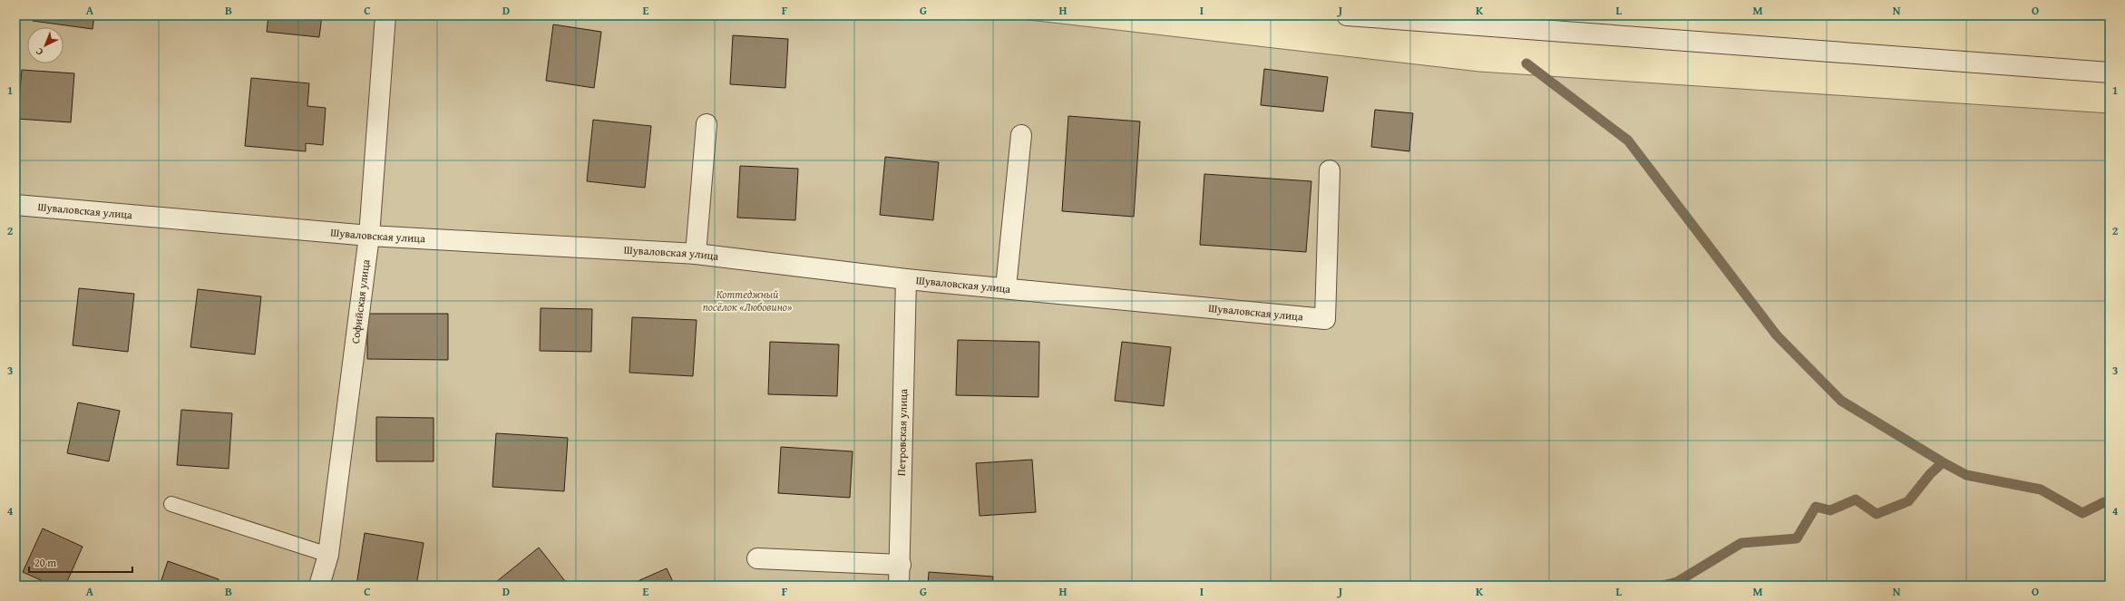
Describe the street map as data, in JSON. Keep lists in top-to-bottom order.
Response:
{
  "streets": {
    "street": ["Шуваловская улица", "Софийская улица", "Петровская улица"]
  },
  "crossings": [
    ["Шуваловская улица", "Софийская улица"],
    ["Шуваловская улица", "Петровская улица"]
  ],
  "parks": ["Коттеджный посёлок «Любовино»"],
  "scale_bar": "20 m",
  "north": "bottom left",
  "grid": {
    "columns": [
      "A",
      "B",
      "C",
      "D",
      "E",
      "F",
      "G",
      "H",
      "I",
      "J",
      "K",
      "L",
      "M",
      "N",
      "O"
    ],
    "rows": [
      "1",
      "2",
      "3",
      "4"
    ]
  }
}
